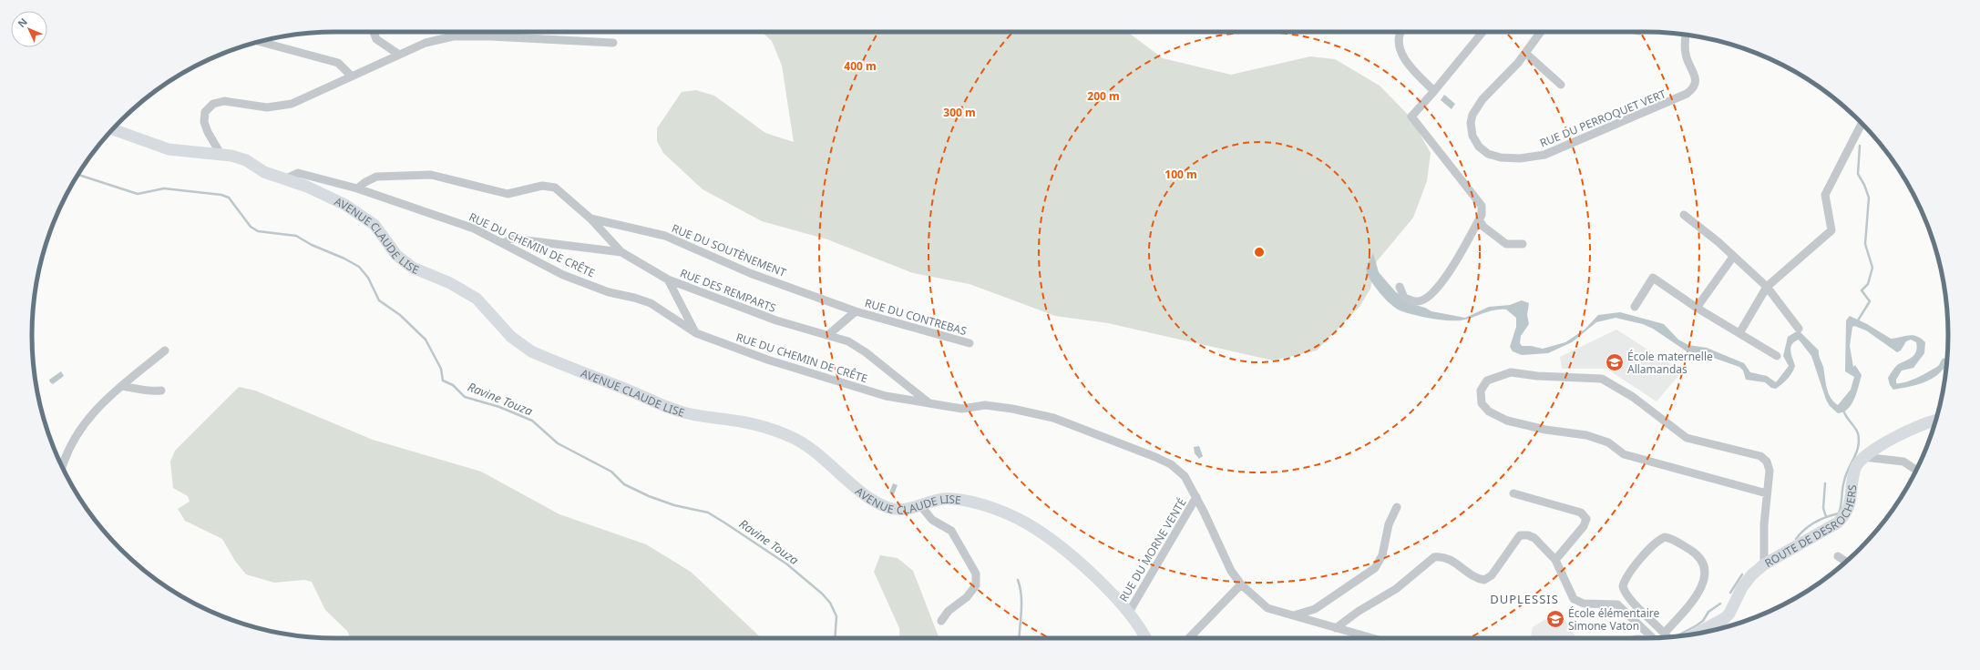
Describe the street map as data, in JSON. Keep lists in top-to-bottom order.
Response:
{
  "streets": {
    "street": [
      "RUE DU PERROQUET VERT",
      "AVENUE CLAUDE LISE",
      "RUE DU CHEMIN DE CRÊTE",
      "RUE DU SOUTÈNEMENT",
      "RUE DES REMPARTS",
      "RUE DU CONTREBAS",
      "ROUTE DE DESROCHERS",
      "RUE DU MORNE VENTÉ"
    ]
  },
  "crossings": [
    ["AVENUE CLAUDE LISE", "RUE DU CHEMIN DE CRÊTE"],
    ["AVENUE CLAUDE LISE", "RUE DU MORNE VENTÉ"],
    ["RUE DU CHEMIN DE CRÊTE", "RUE DES REMPARTS"],
    ["RUE DU CHEMIN DE CRÊTE", "RUE DU MORNE VENTÉ"],
    ["RUE DU SOUTÈNEMENT", "RUE DU CONTREBAS"]
  ],
  "districts": ["DUPLESSIS"],
  "water": ["Ravine Touza"],
  "places": {
    "school or university": ["École maternelle Allamandas", "École élémentaire Simone Vaton"]
  },
  "north": "top left",
  "rings": [
    "400 m",
    "200 m",
    "300 m",
    "100 m"
  ]
}
